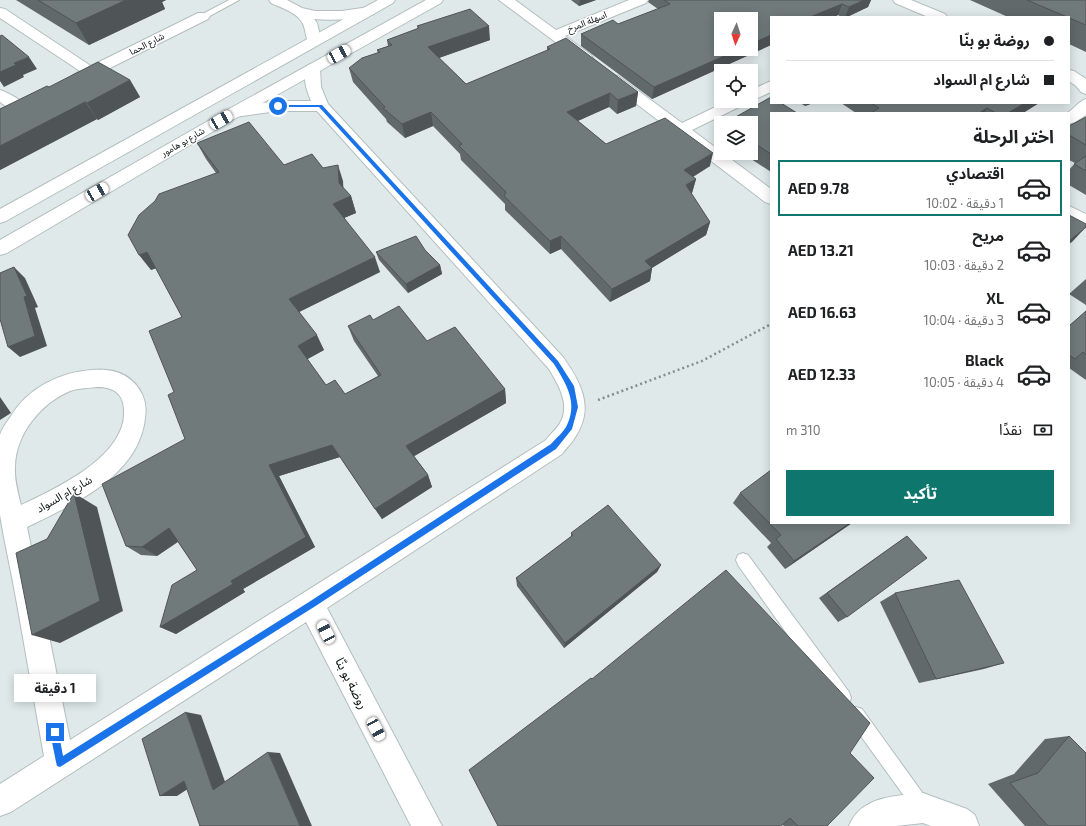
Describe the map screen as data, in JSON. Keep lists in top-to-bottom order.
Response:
{
  "streets": {
    "street": [
      "اسهلة المرخ",
      "شارع الحما",
      "شارع بو هامور",
      "شارع ام السواد",
      "روضة بو بنّا"
    ]
  },
  "north": "bottom",
  "page": {
    "banner": ["روضة بو بنّا", "شارع ام السواد"],
    "heading": "اختر الرحلة",
    "list": [
      {
        "name": "اقتصادي",
        "note": "1 دقيقة · 10:02",
        "value": "AED 9.78"
      },
      {
        "name": "مريح",
        "note": "2 دقيقة · 10:03",
        "value": "AED 13.21"
      },
      {
        "name": "XL",
        "note": "3 دقيقة · 10:04",
        "value": "AED 16.63"
      },
      {
        "name": "Black",
        "note": "4 دقيقة · 10:05",
        "value": "AED 12.33"
      }
    ],
    "pay": ["نقدًا", "310 m"],
    "buttons": "تأكيد",
    "bubble": "1 دقيقة"
  }
}
